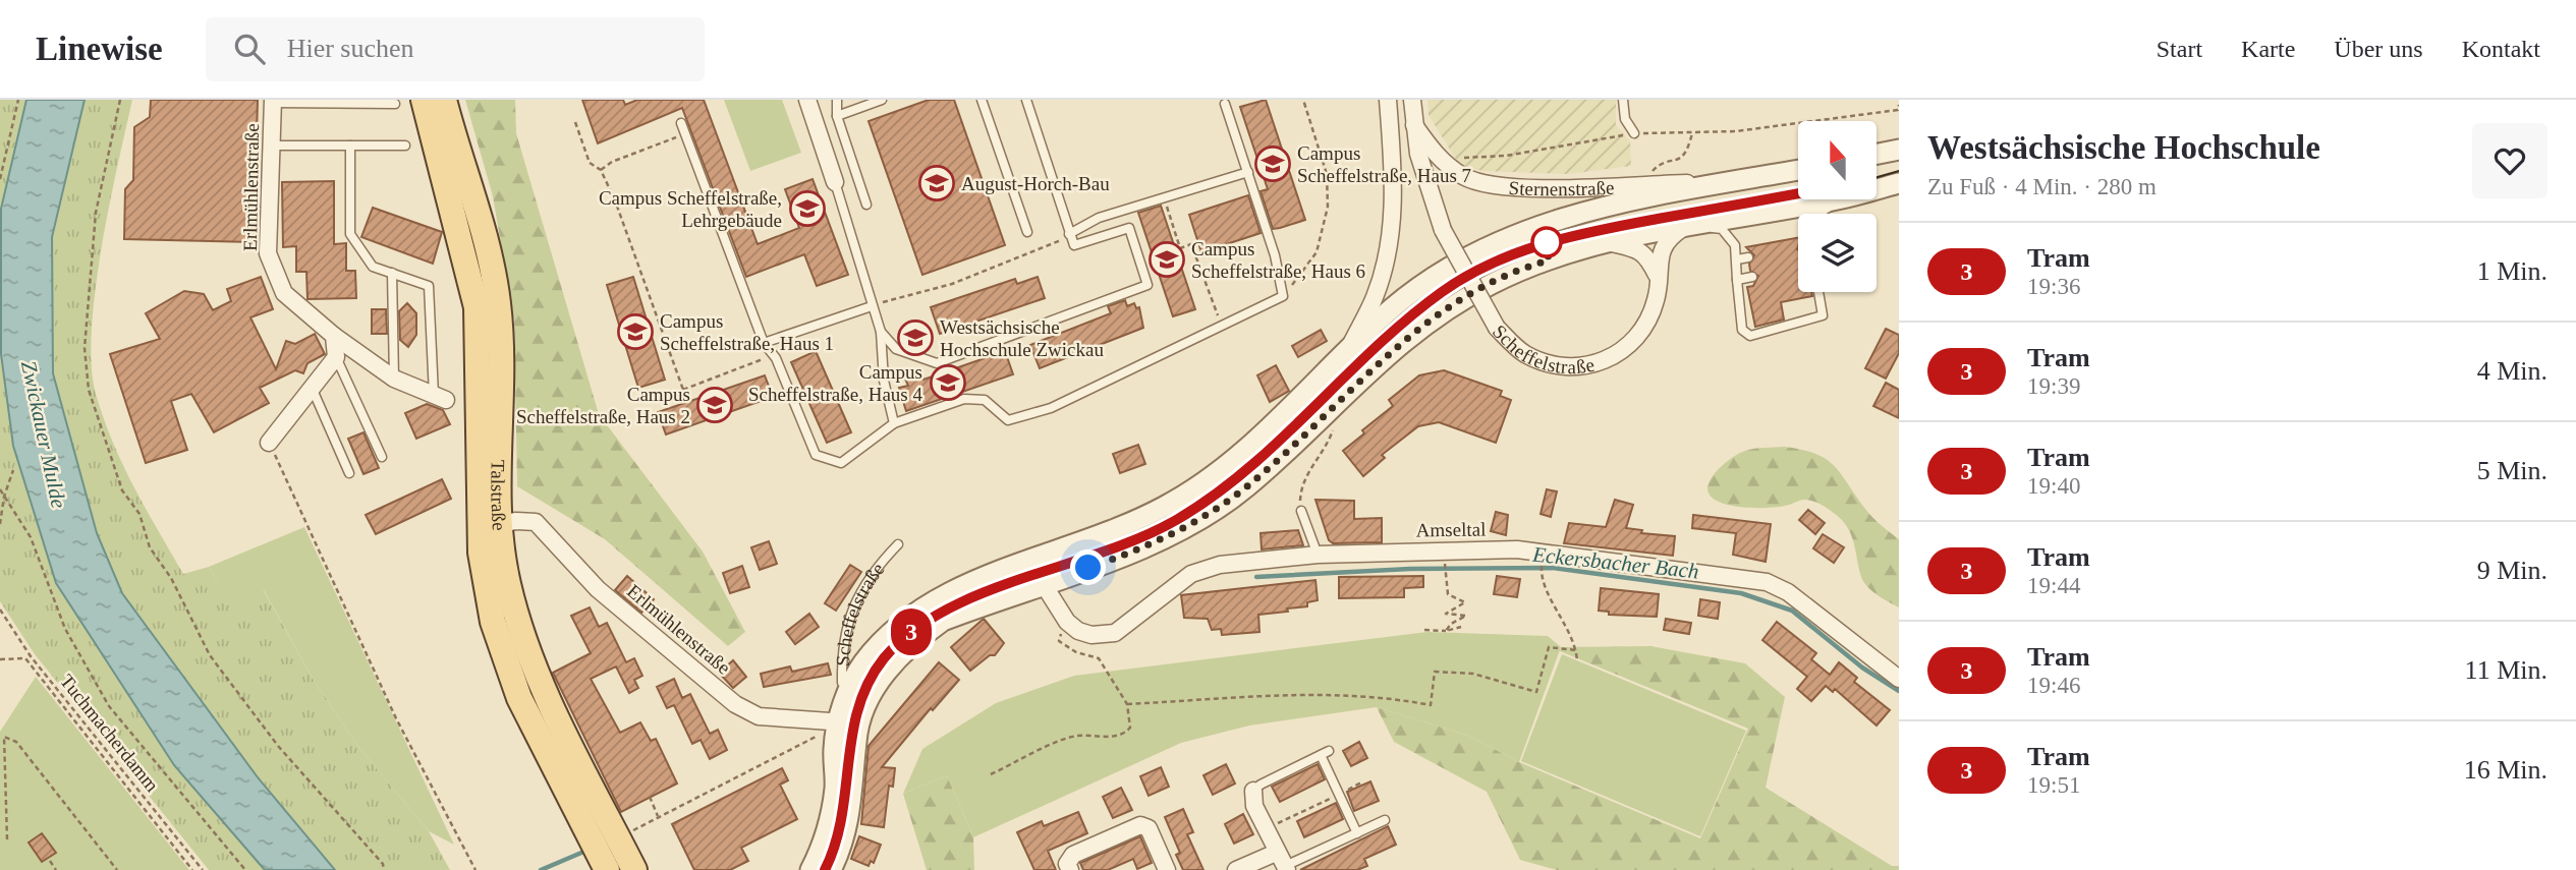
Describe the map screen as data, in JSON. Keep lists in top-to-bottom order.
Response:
{
  "streets": {
    "main road": ["Talstraße"],
    "street": [
      "Sternenstraße",
      "Erlmühlenstraße",
      "Scheffelstraße",
      "Amseltal"
    ],
    "path": ["Tuchmacherdamm"]
  },
  "crossings": [
    ["Sternenstraße", "Scheffelstraße"],
    ["Erlmühlenstraße", "Scheffelstraße"],
    ["Erlmühlenstraße", "Talstraße"],
    ["Scheffelstraße", "Amseltal"]
  ],
  "water": ["Zwickauer Mulde", "Eckersbacher Bach"],
  "places": {
    "school or university": [
      "Campus Scheffelstraße, Haus 7",
      "August-Horch-Bau",
      "Campus Scheffelstraße, Lehrgebäude",
      "Campus Scheffelstraße, Haus 6",
      "Campus Scheffelstraße, Haus 1",
      "Westsächsische Hochschule Zwickau",
      "Campus Scheffelstraße, Haus 4",
      "Campus Scheffelstraße, Haus 2"
    ]
  },
  "lines": ["tram line 3"],
  "north": "top",
  "page": {
    "header": "Linewise",
    "search": "Hier suchen",
    "nav": [
      "Start",
      "Karte",
      "Über uns",
      "Kontakt"
    ],
    "on_map": "3",
    "heading": ["Westsächsische Hochschule", "Zu Fuß · 4 Min. · 280 m"],
    "list": [
      {
        "mark": "3",
        "name": "Tram",
        "note": "19:36",
        "value": "1 Min."
      },
      {
        "mark": "3",
        "name": "Tram",
        "note": "19:39",
        "value": "4 Min."
      },
      {
        "mark": "3",
        "name": "Tram",
        "note": "19:40",
        "value": "5 Min."
      },
      {
        "mark": "3",
        "name": "Tram",
        "note": "19:44",
        "value": "9 Min."
      },
      {
        "mark": "3",
        "name": "Tram",
        "note": "19:46",
        "value": "11 Min."
      },
      {
        "mark": "3",
        "name": "Tram",
        "note": "19:51",
        "value": "16 Min."
      }
    ]
  }
}
